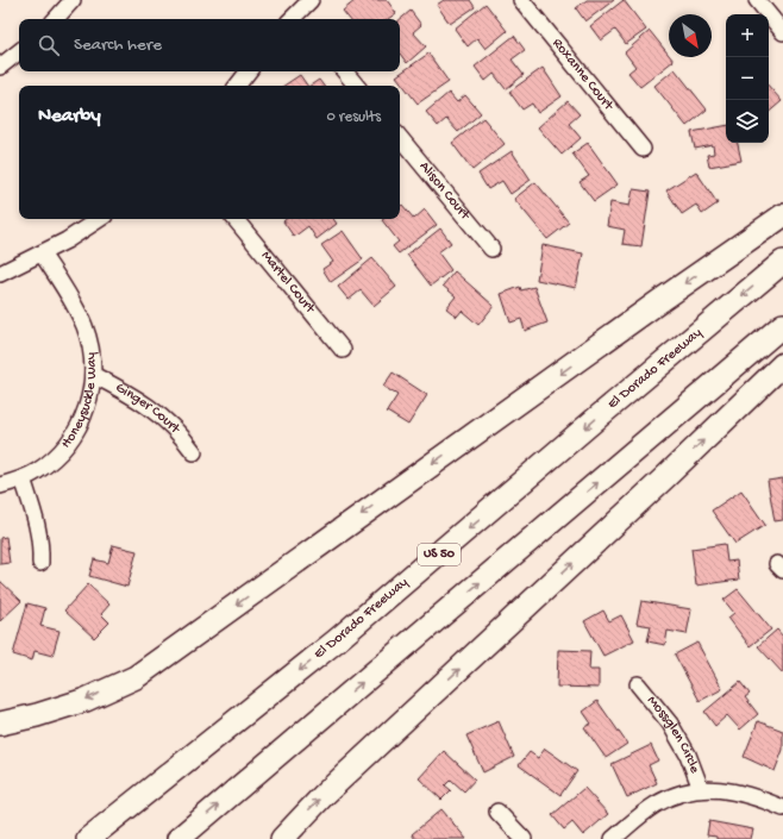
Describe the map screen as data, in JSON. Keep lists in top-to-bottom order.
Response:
{
  "streets": {
    "highway": ["El Dorado Freeway", "US 50"],
    "street": [
      "Roxanne Court",
      "Alison Court",
      "Martel Court",
      "Honeysuckle Way",
      "Ginger Court",
      "Mossglen Circle"
    ]
  },
  "crossings": [
    ["Honeysuckle Way", "Ginger Court"]
  ],
  "north": "bottom right",
  "page": {
    "map_buttons": ["+", "−"],
    "search": "Search here",
    "heading": ["Nearby", "0 results"]
  }
}
